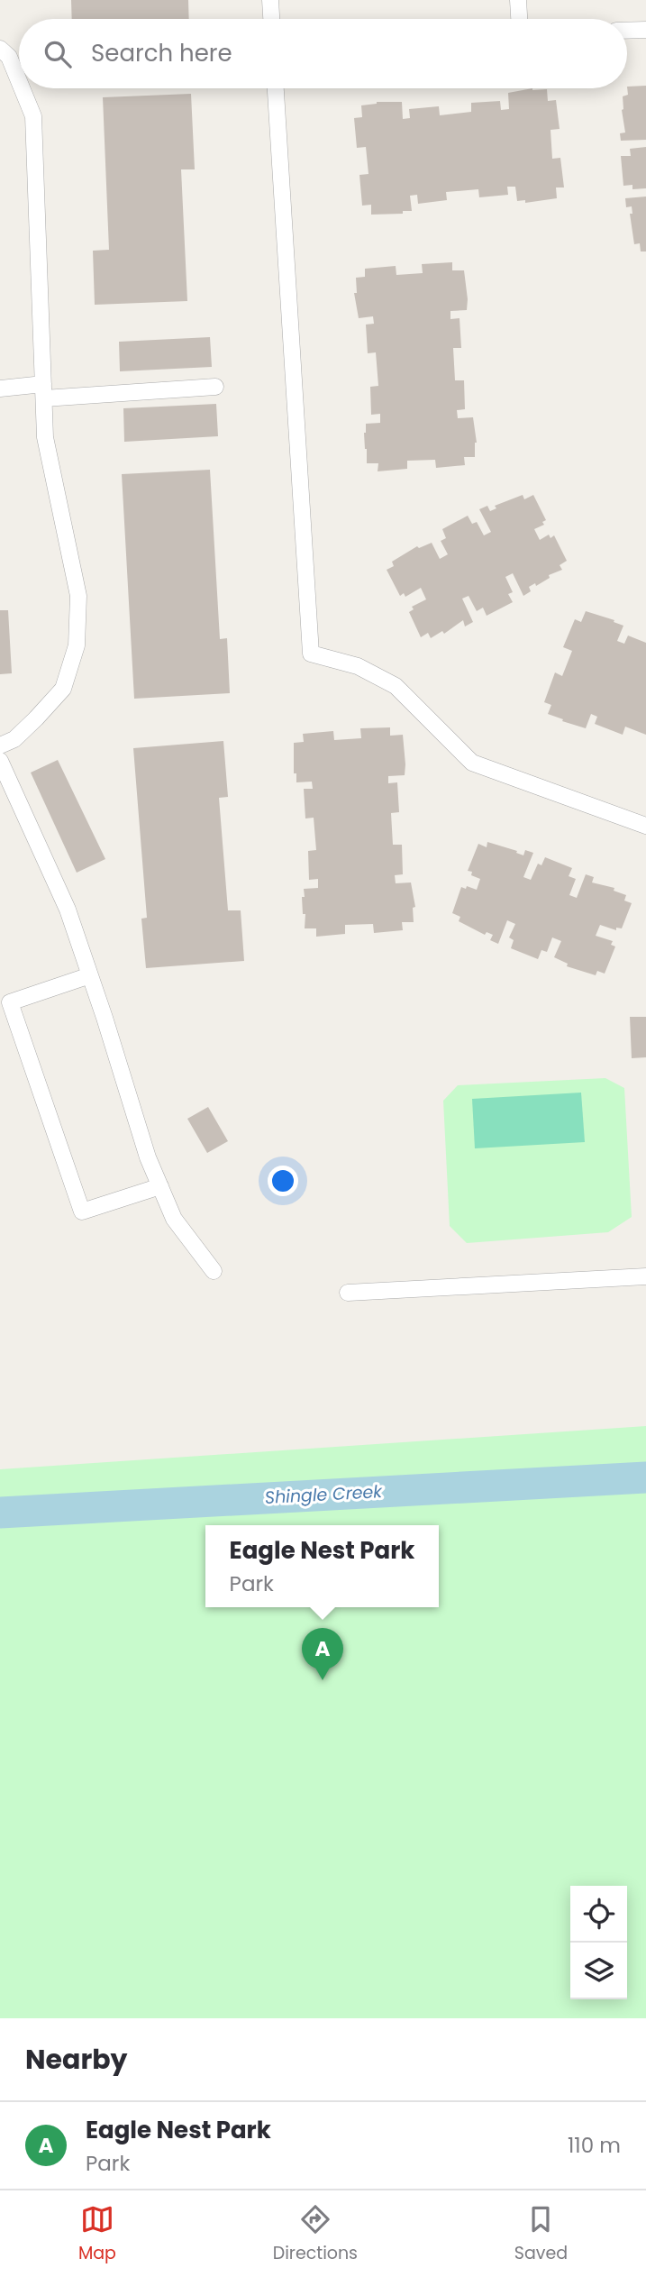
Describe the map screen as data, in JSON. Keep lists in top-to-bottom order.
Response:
{
  "water": ["Shingle Creek"],
  "page": {
    "search": "Search here",
    "popup": ["Eagle Nest Park", "Park"],
    "pins": "A",
    "heading": "Nearby",
    "list": [
      {
        "mark": "A",
        "name": "Eagle Nest Park",
        "note": "Park",
        "value": "110 m"
      }
    ],
    "nav": ["Map", "Directions", "Saved"]
  }
}
